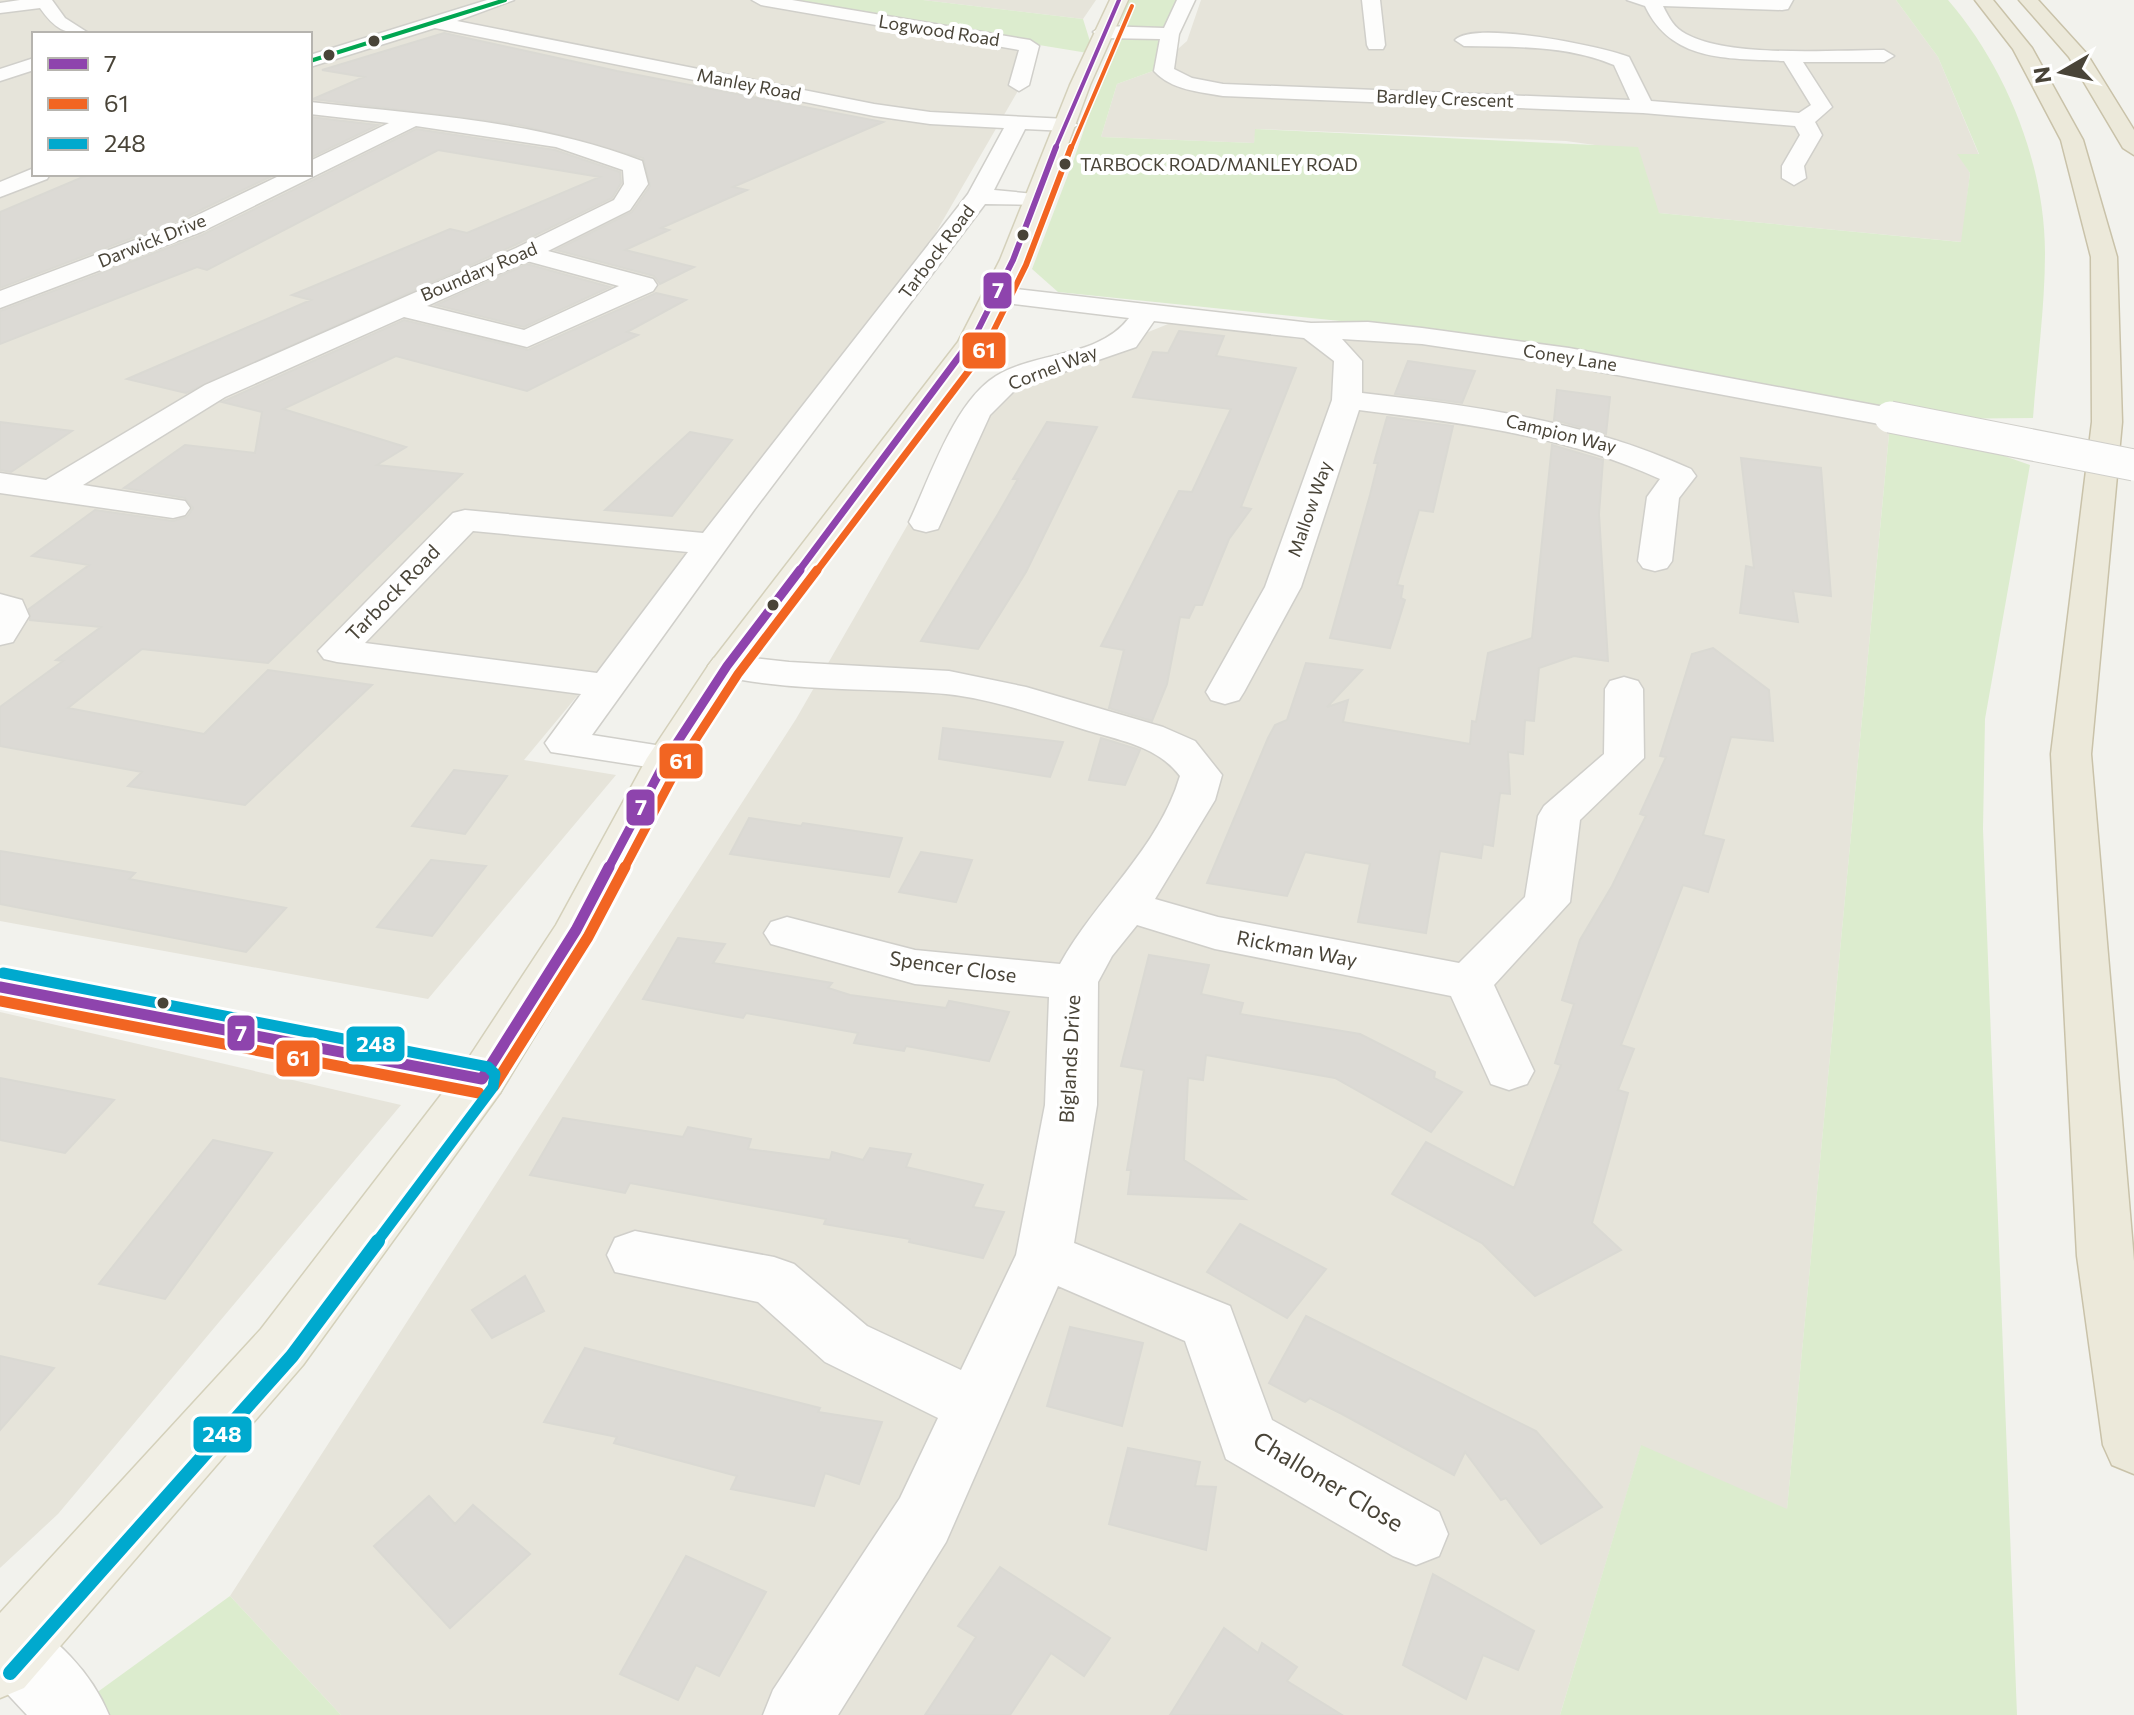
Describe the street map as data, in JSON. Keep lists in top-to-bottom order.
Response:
{
  "streets": {
    "street": [
      "Logwood Road",
      "Manley Road",
      "Bardley Crescent",
      "Darwick Drive",
      "Tarbock Road",
      "Boundary Road",
      "Coney Lane",
      "Cornel Way",
      "Campion Way",
      "Mallow Way",
      "Rickman Way",
      "Spencer Close",
      "Biglands Drive",
      "Challoner Close"
    ]
  },
  "crossings": [
    ["Coney Lane", "Cornel Way"],
    ["Coney Lane", "Mallow Way"],
    ["Campion Way", "Mallow Way"],
    ["Rickman Way", "Biglands Drive"],
    ["Spencer Close", "Biglands Drive"],
    ["Biglands Drive", "Challoner Close"]
  ],
  "places": ["TARBOCK ROAD/MANLEY ROAD"],
  "lines": ["transit line 7", "transit line 61", "transit line 248"],
  "legend": ["7", "61", "248"],
  "north": "left"
}
